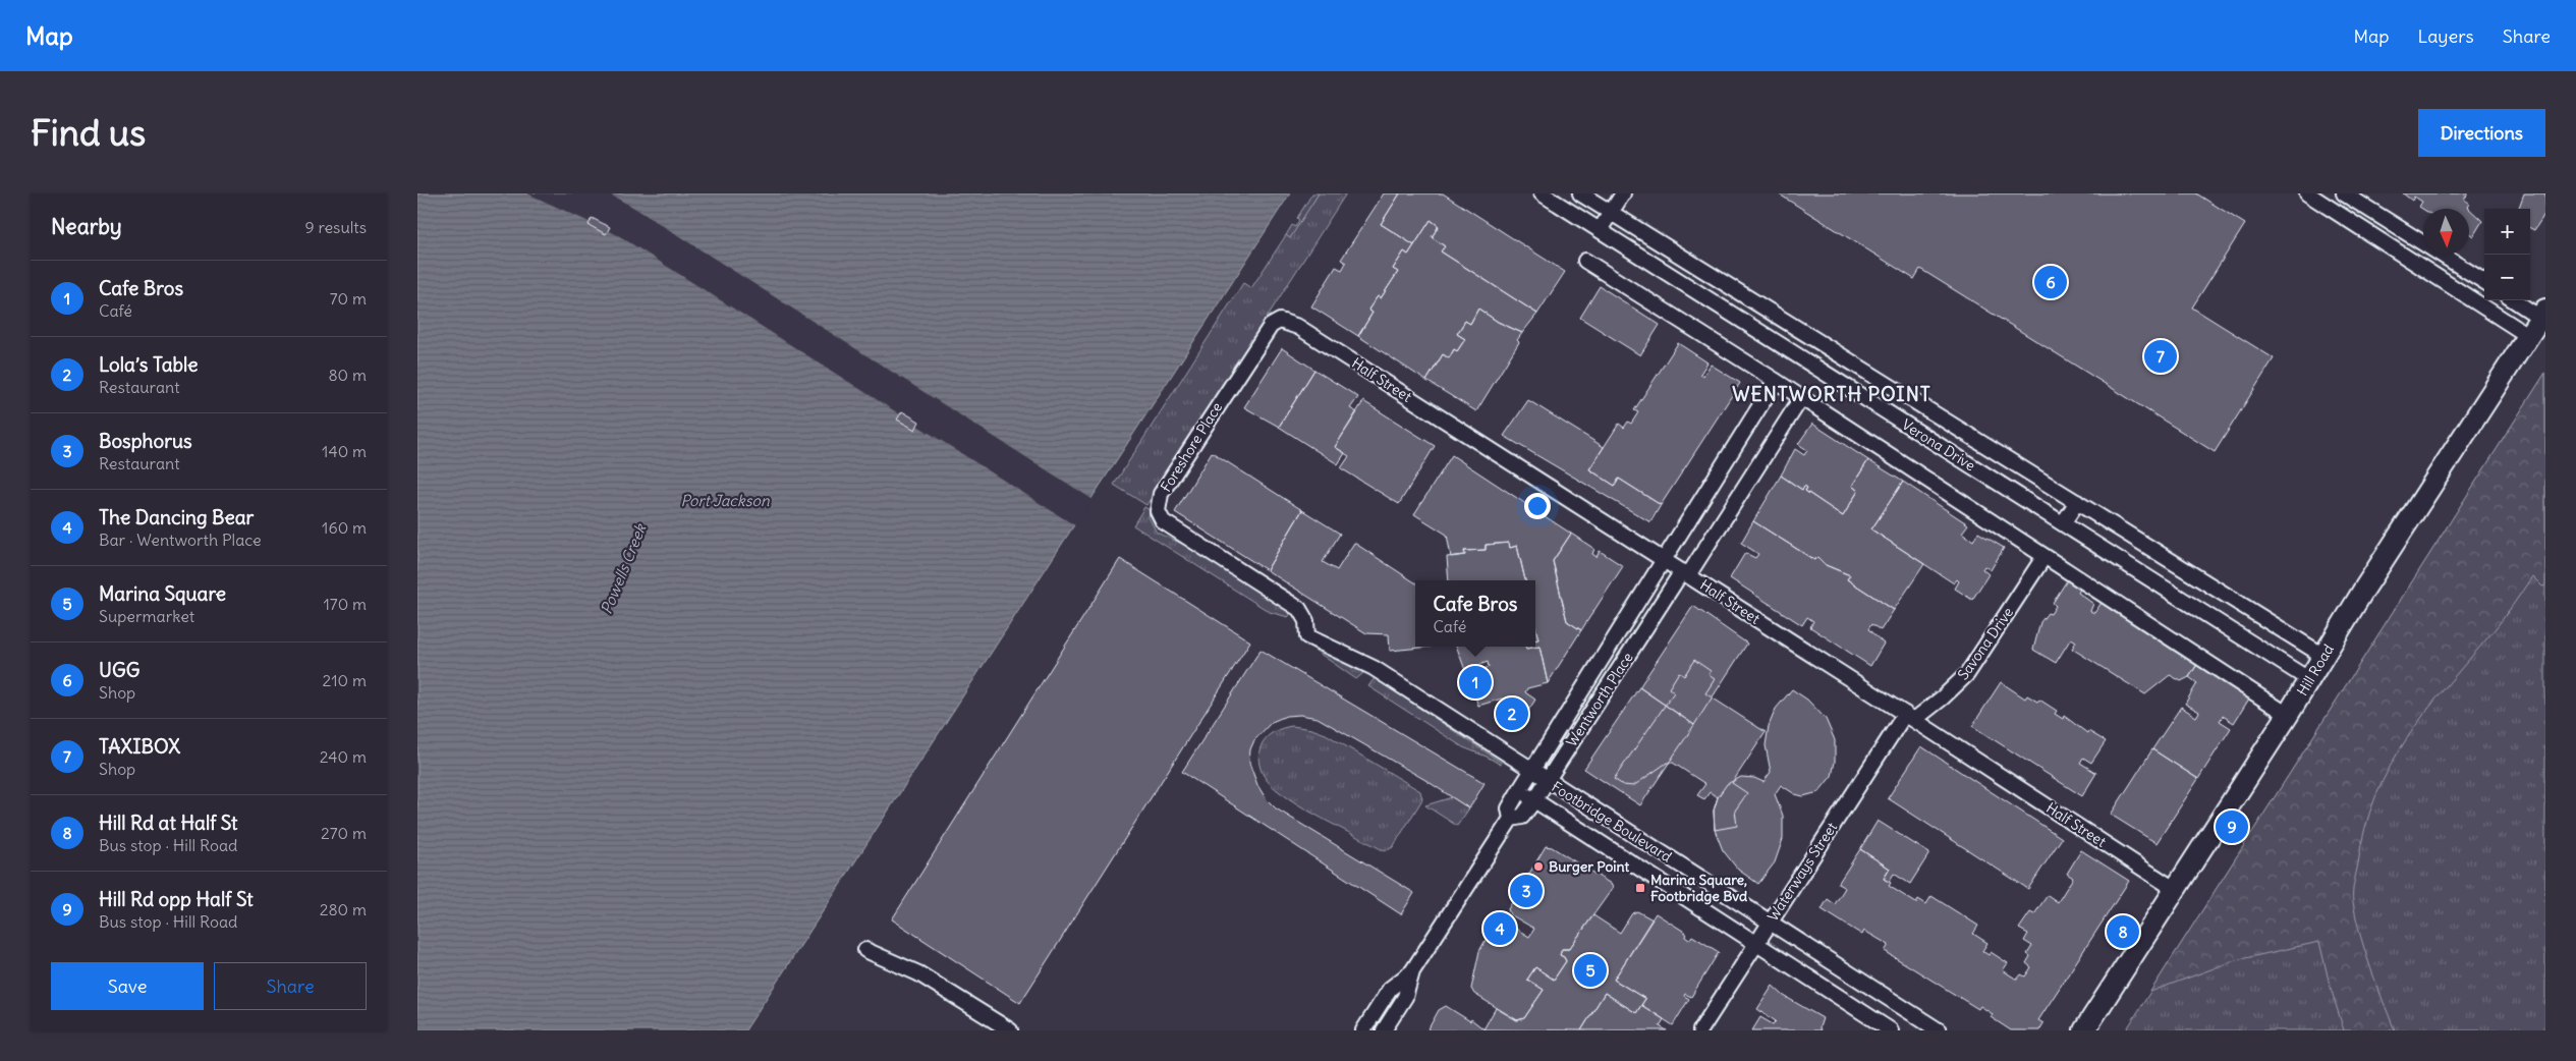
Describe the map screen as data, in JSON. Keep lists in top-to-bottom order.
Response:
{
  "streets": {
    "street": [
      "Half Street",
      "Verona Drive",
      "Foreshore Place",
      "Savona Drive",
      "Hill Road",
      "Wentworth Place",
      "Footbridge Boulevard",
      "Waterways Street"
    ]
  },
  "crossings": [
    ["Half Street", "Foreshore Place"],
    ["Half Street", "Savona Drive"],
    ["Half Street", "Hill Road"],
    ["Half Street", "Wentworth Place"],
    ["Half Street", "Waterways Street"],
    ["Verona Drive", "Hill Road"],
    ["Foreshore Place", "Footbridge Boulevard"],
    ["Savona Drive", "Waterways Street"],
    ["Wentworth Place", "Footbridge Boulevard"],
    ["Footbridge Boulevard", "Waterways Street"]
  ],
  "districts": ["WENTWORTH POINT"],
  "water": ["Port Jackson", "Powells Creek"],
  "places": {
    "other": ["Burger Point"],
    "transit": ["Marina Square, Footbridge Bvd"]
  },
  "north": "bottom",
  "page": {
    "header": "Map",
    "nav": ["Map", "Layers", "Share"],
    "buttons": [
      "Directions",
      ["Save", "Share"]
    ],
    "title": "Find us",
    "heading": ["Nearby", "9 results"],
    "map_buttons": ["+", "−"],
    "list": [
      {
        "mark": "1",
        "name": "Cafe Bros",
        "note": "Café",
        "value": "70 m"
      },
      {
        "mark": "2",
        "name": "Lola’s Table",
        "note": "Restaurant",
        "value": "80 m"
      },
      {
        "mark": "3",
        "name": "Bosphorus",
        "note": "Restaurant",
        "value": "140 m"
      },
      {
        "mark": "4",
        "name": "The Dancing Bear",
        "note": "Bar · Wentworth Place",
        "value": "160 m"
      },
      {
        "mark": "5",
        "name": "Marina Square",
        "note": "Supermarket",
        "value": "170 m"
      },
      {
        "mark": "6",
        "name": "UGG",
        "note": "Shop",
        "value": "210 m"
      },
      {
        "mark": "7",
        "name": "TAXIBOX",
        "note": "Shop",
        "value": "240 m"
      },
      {
        "mark": "8",
        "name": "Hill Rd at Half St",
        "note": "Bus stop · Hill Road",
        "value": "270 m"
      },
      {
        "mark": "9",
        "name": "Hill Rd opp Half St",
        "note": "Bus stop · Hill Road",
        "value": "280 m"
      }
    ],
    "pins": [
      "6",
      "7",
      "1",
      "2",
      "9",
      "3",
      "4",
      "8",
      "5"
    ],
    "popup": ["Cafe Bros", "Café"]
  }
}
